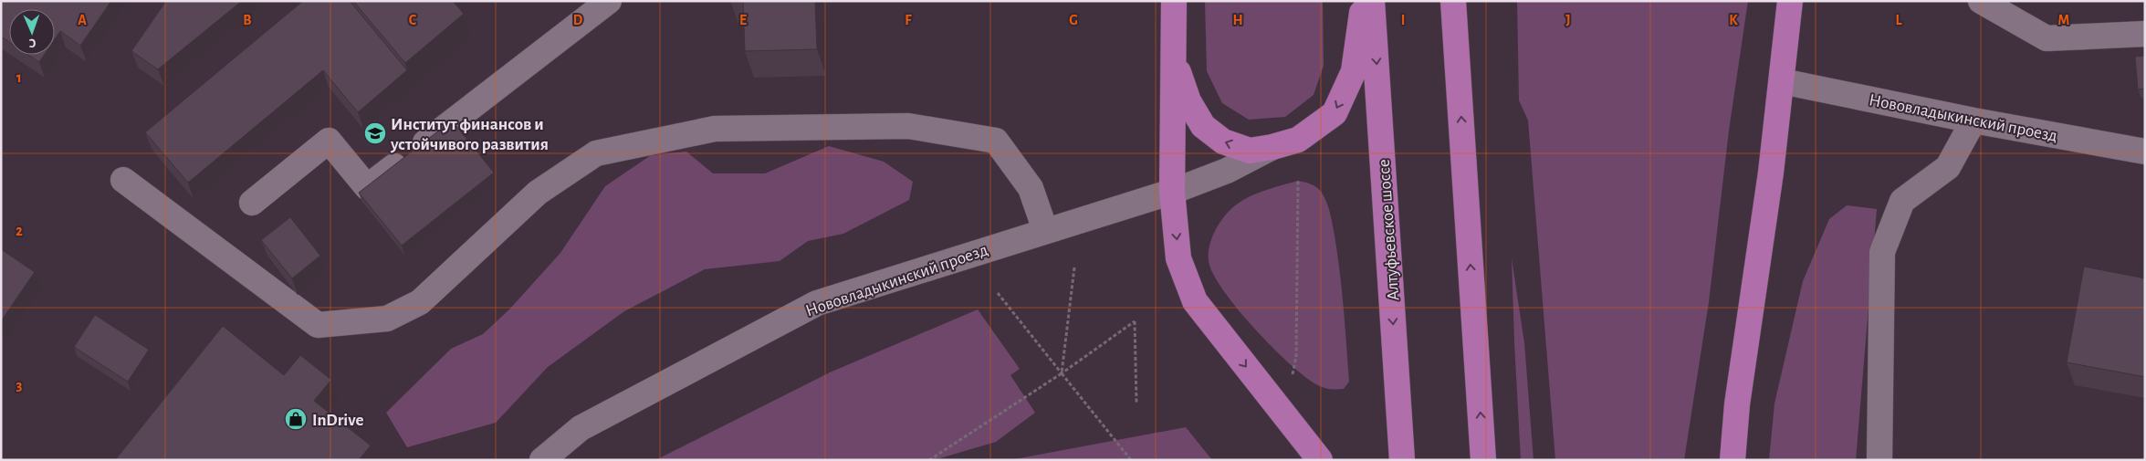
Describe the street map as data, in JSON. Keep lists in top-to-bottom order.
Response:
{
  "streets": {
    "main road": ["Алтуфьевское шоссе"],
    "street": ["Нововладыкинский проезд"]
  },
  "places": {
    "school or university": ["Институт финансов и устойчивого развития"],
    "shop": ["InDrive"]
  },
  "north": "bottom",
  "grid": {
    "columns": [
      "A",
      "B",
      "C",
      "D",
      "E",
      "F",
      "G",
      "H",
      "I",
      "J",
      "K",
      "L",
      "M"
    ],
    "rows": ["1", "2", "3"]
  }
}
